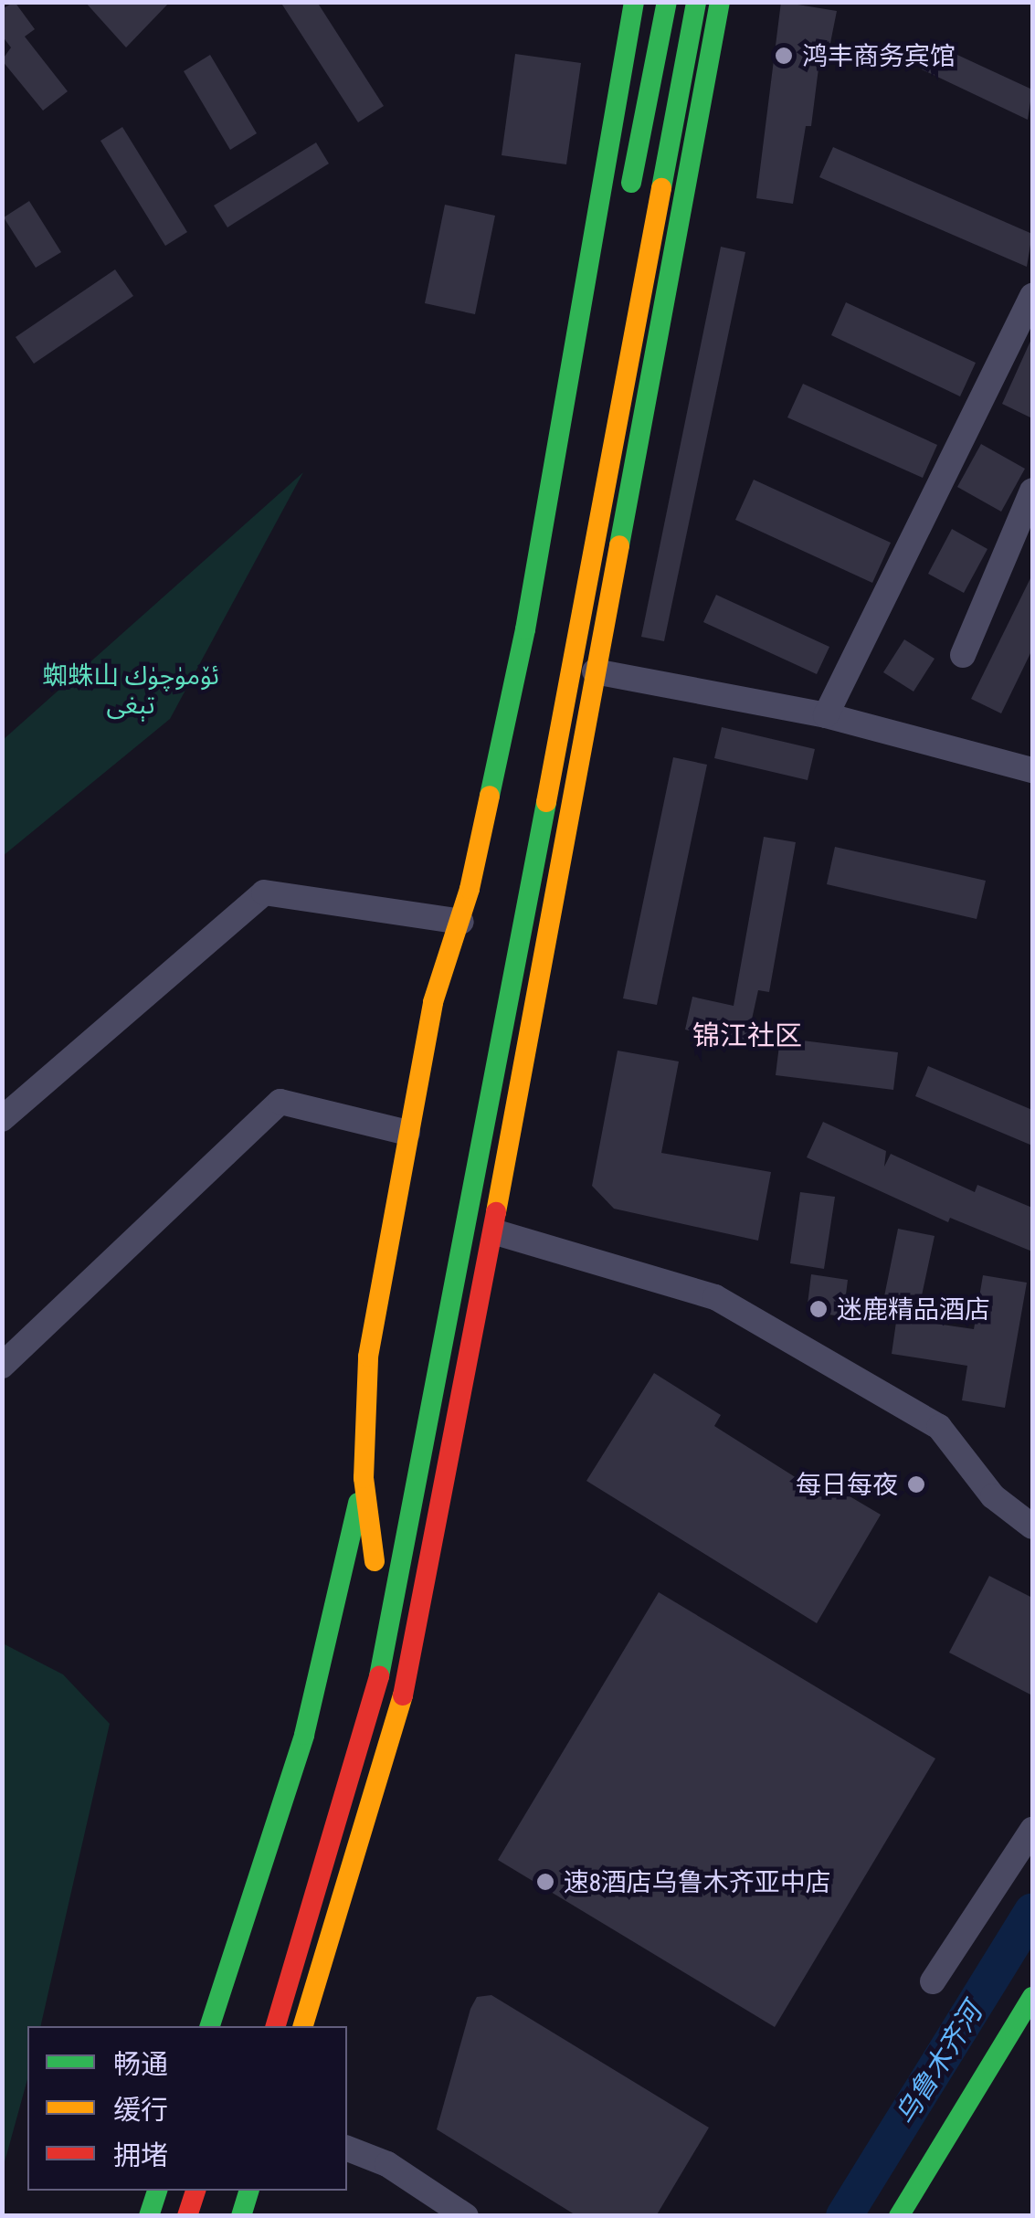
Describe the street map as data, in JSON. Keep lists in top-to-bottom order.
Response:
{
  "districts": ["锦江社区"],
  "water": ["乌鲁木齐河"],
  "parks": ["蜘蛛山 ئۆمۈچۈك تېغى"],
  "places": [
    "鸿丰商务宾馆",
    "迷鹿精品酒店",
    "每日每夜",
    "速8酒店乌鲁木齐亚中店"
  ],
  "legend": ["畅通", "缓行", "拥堵"]
}
